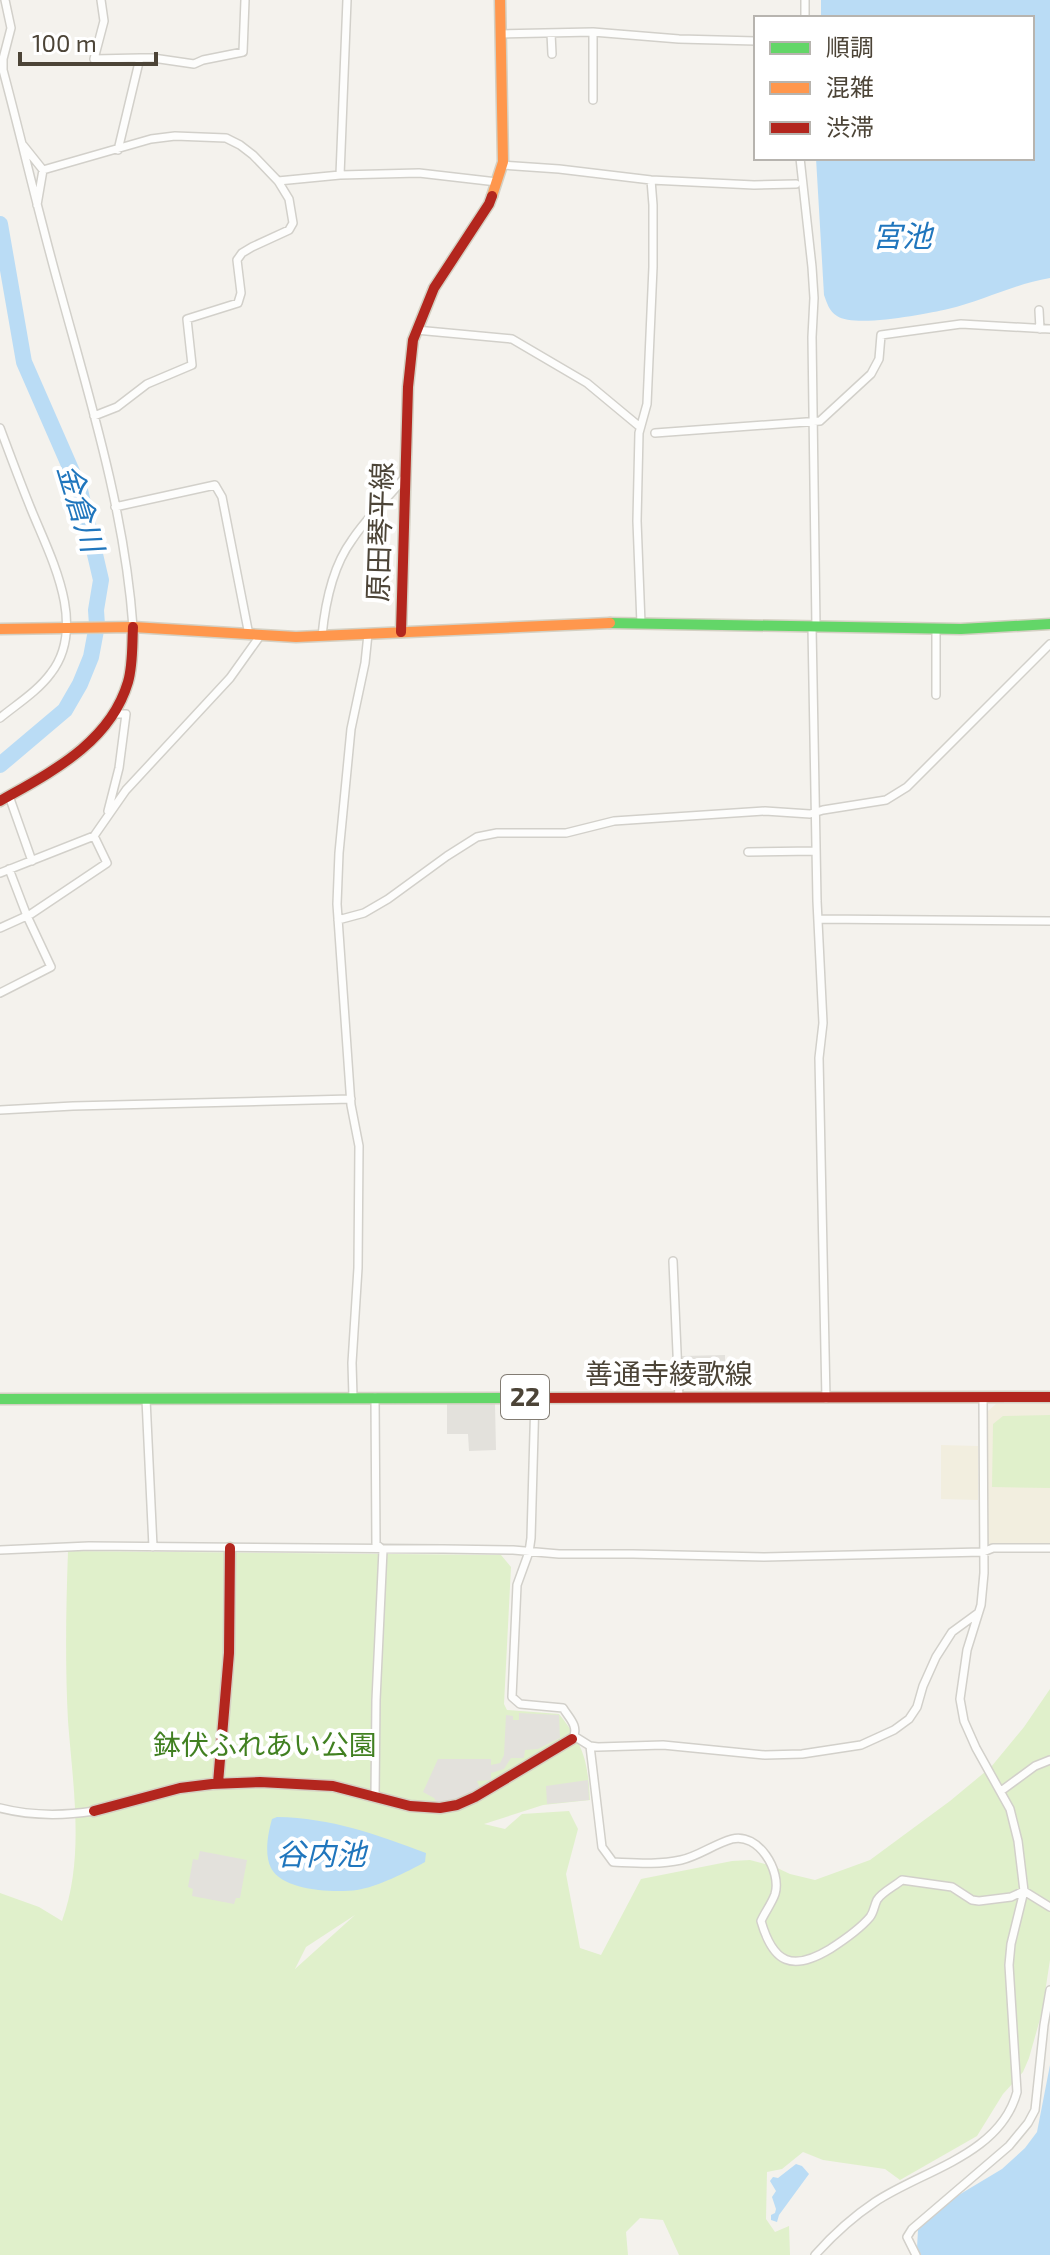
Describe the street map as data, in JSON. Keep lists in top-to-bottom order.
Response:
{
  "streets": {
    "main road": ["原田琴平線", "善通寺綾歌線", "22"]
  },
  "water": ["宮池", "金倉川", "谷内池"],
  "parks": ["鉢伏ふれあい公園"],
  "legend": ["順調", "混雑", "渋滞"],
  "scale_bar": "100 m"
}
